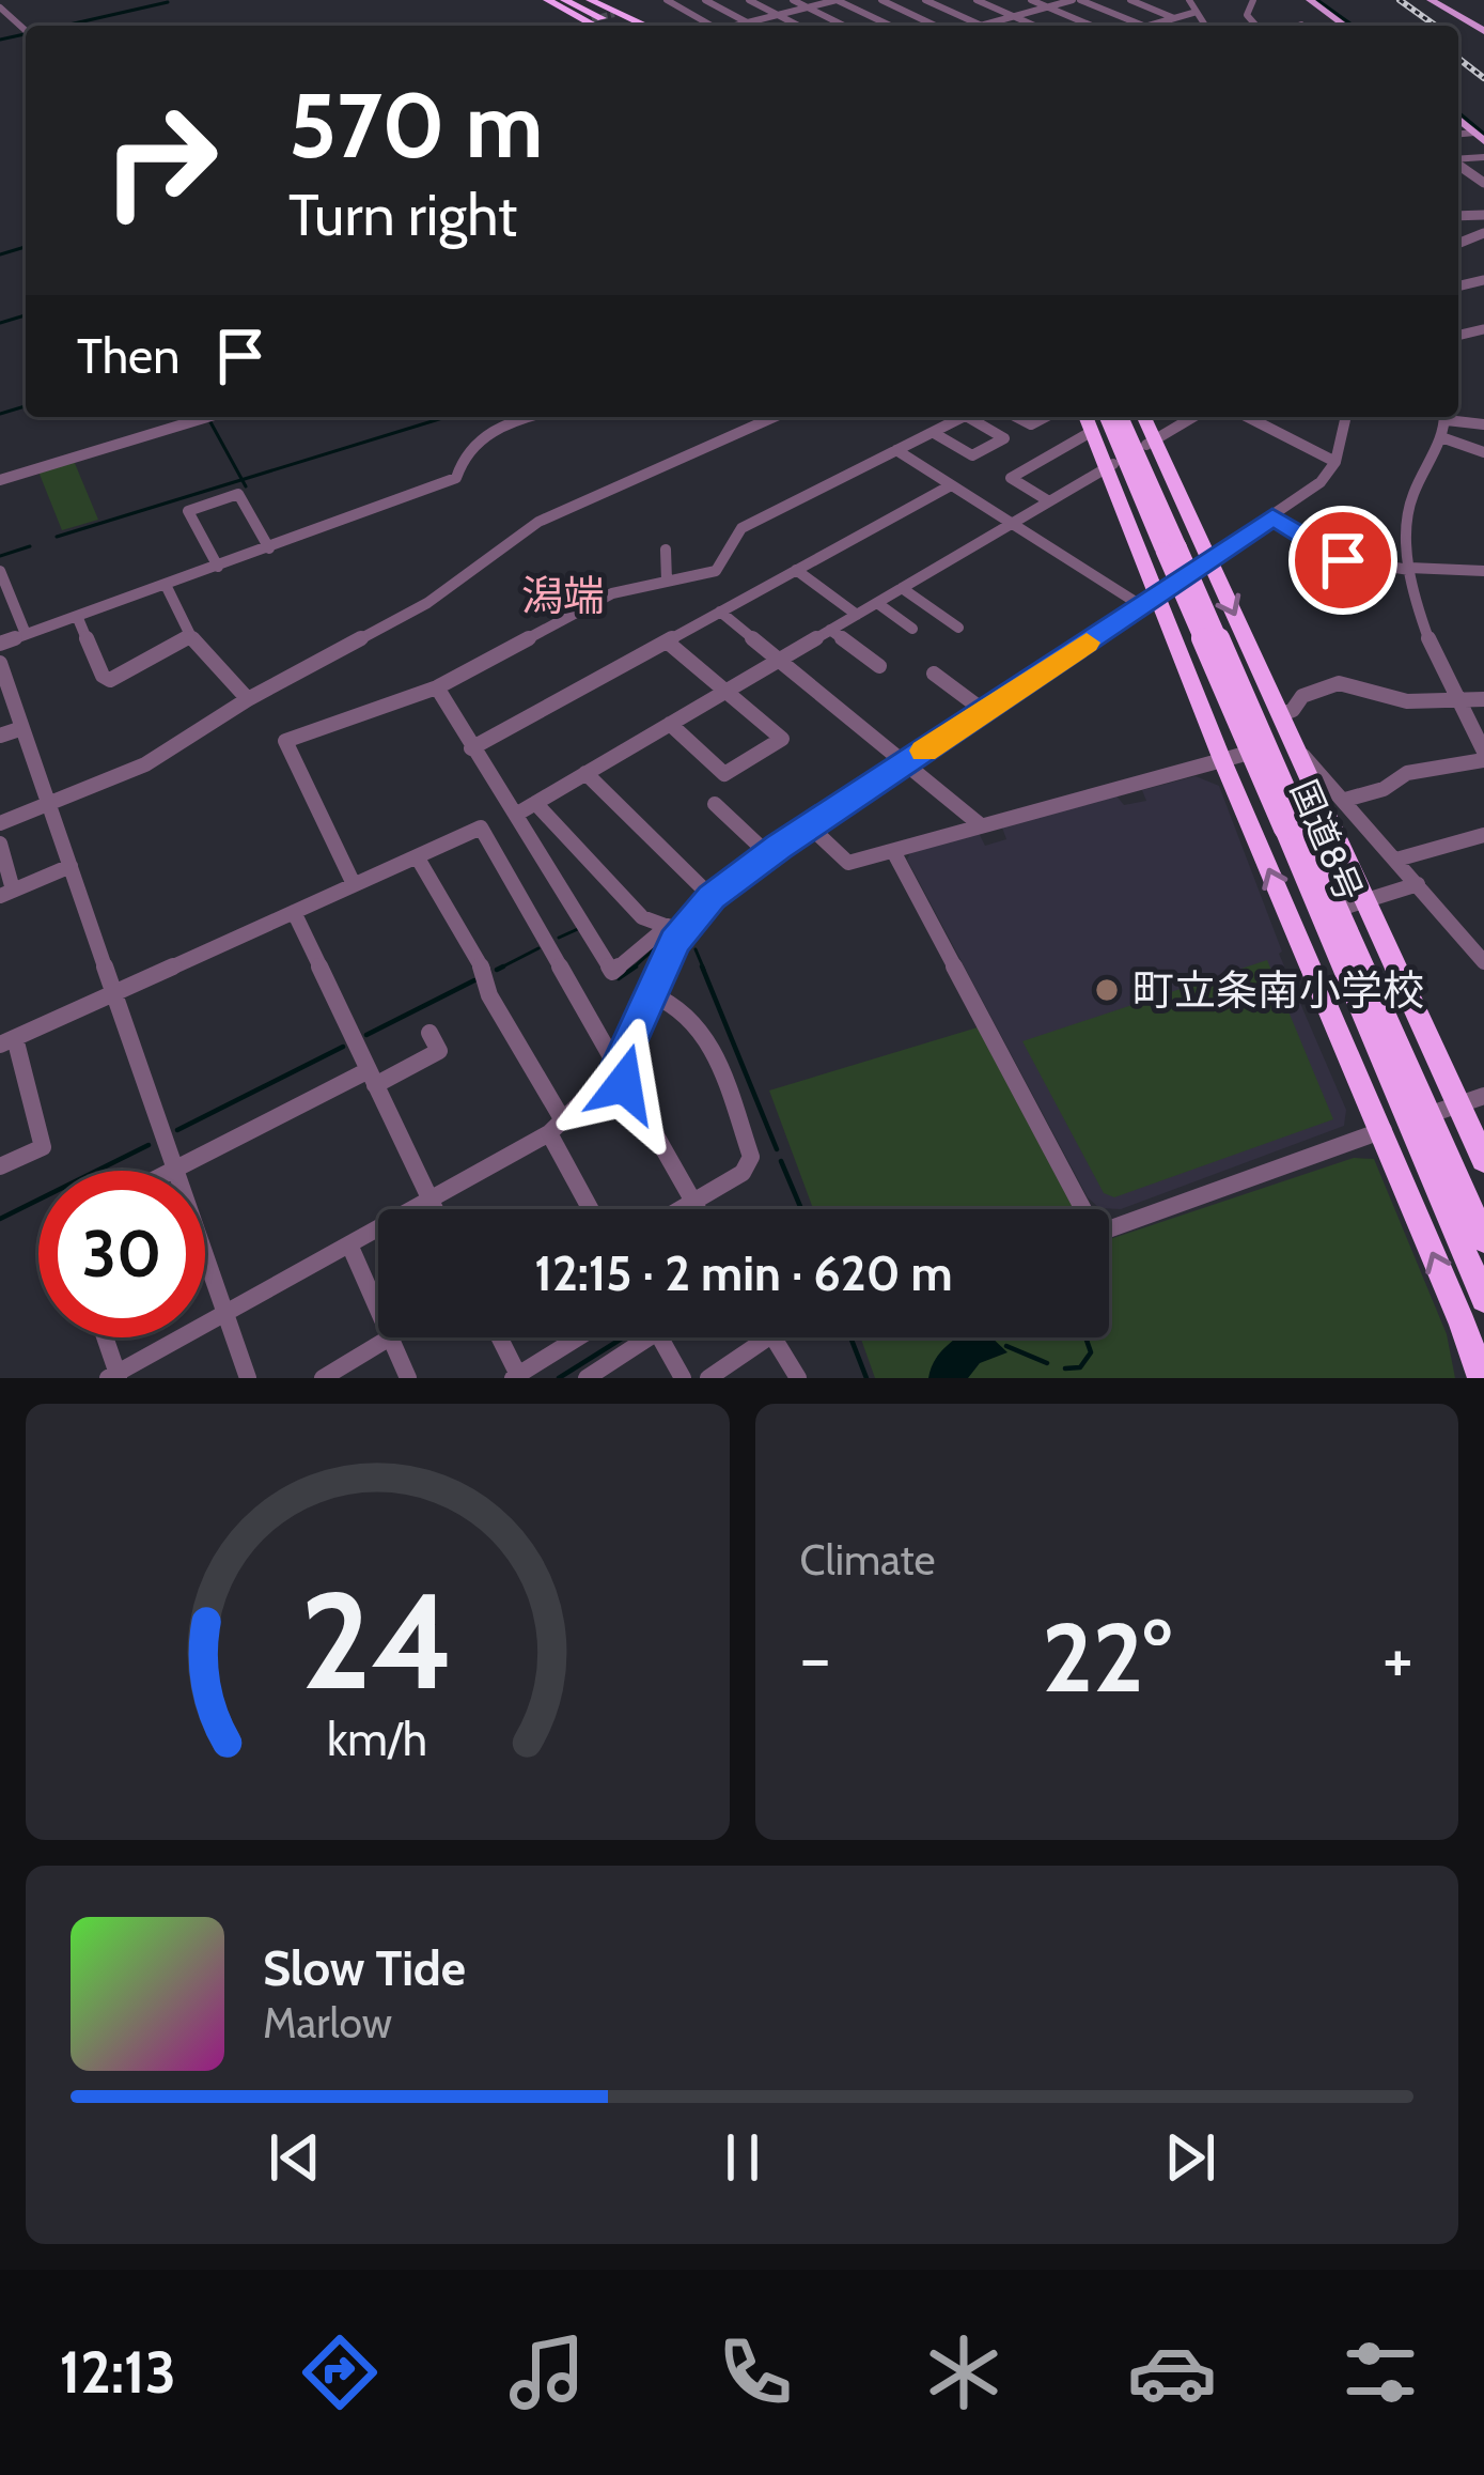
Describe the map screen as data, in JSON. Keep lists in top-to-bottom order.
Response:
{
  "streets": {
    "highway": ["国道8号"]
  },
  "districts": ["潟端"],
  "places": ["町立条南小学校"],
  "page": {
    "turn": ["570 m", "Turn right"],
    "then": "Then",
    "limit": "30",
    "trip": "12:15 · 2 min · 620 m",
    "tile": "Climate",
    "heat": ["−", "22°", "+"],
    "song": ["Slow Tide", "Marlow"],
    "tabs": "12:13",
    "gauge": ["24", "km/h"]
  }
}
